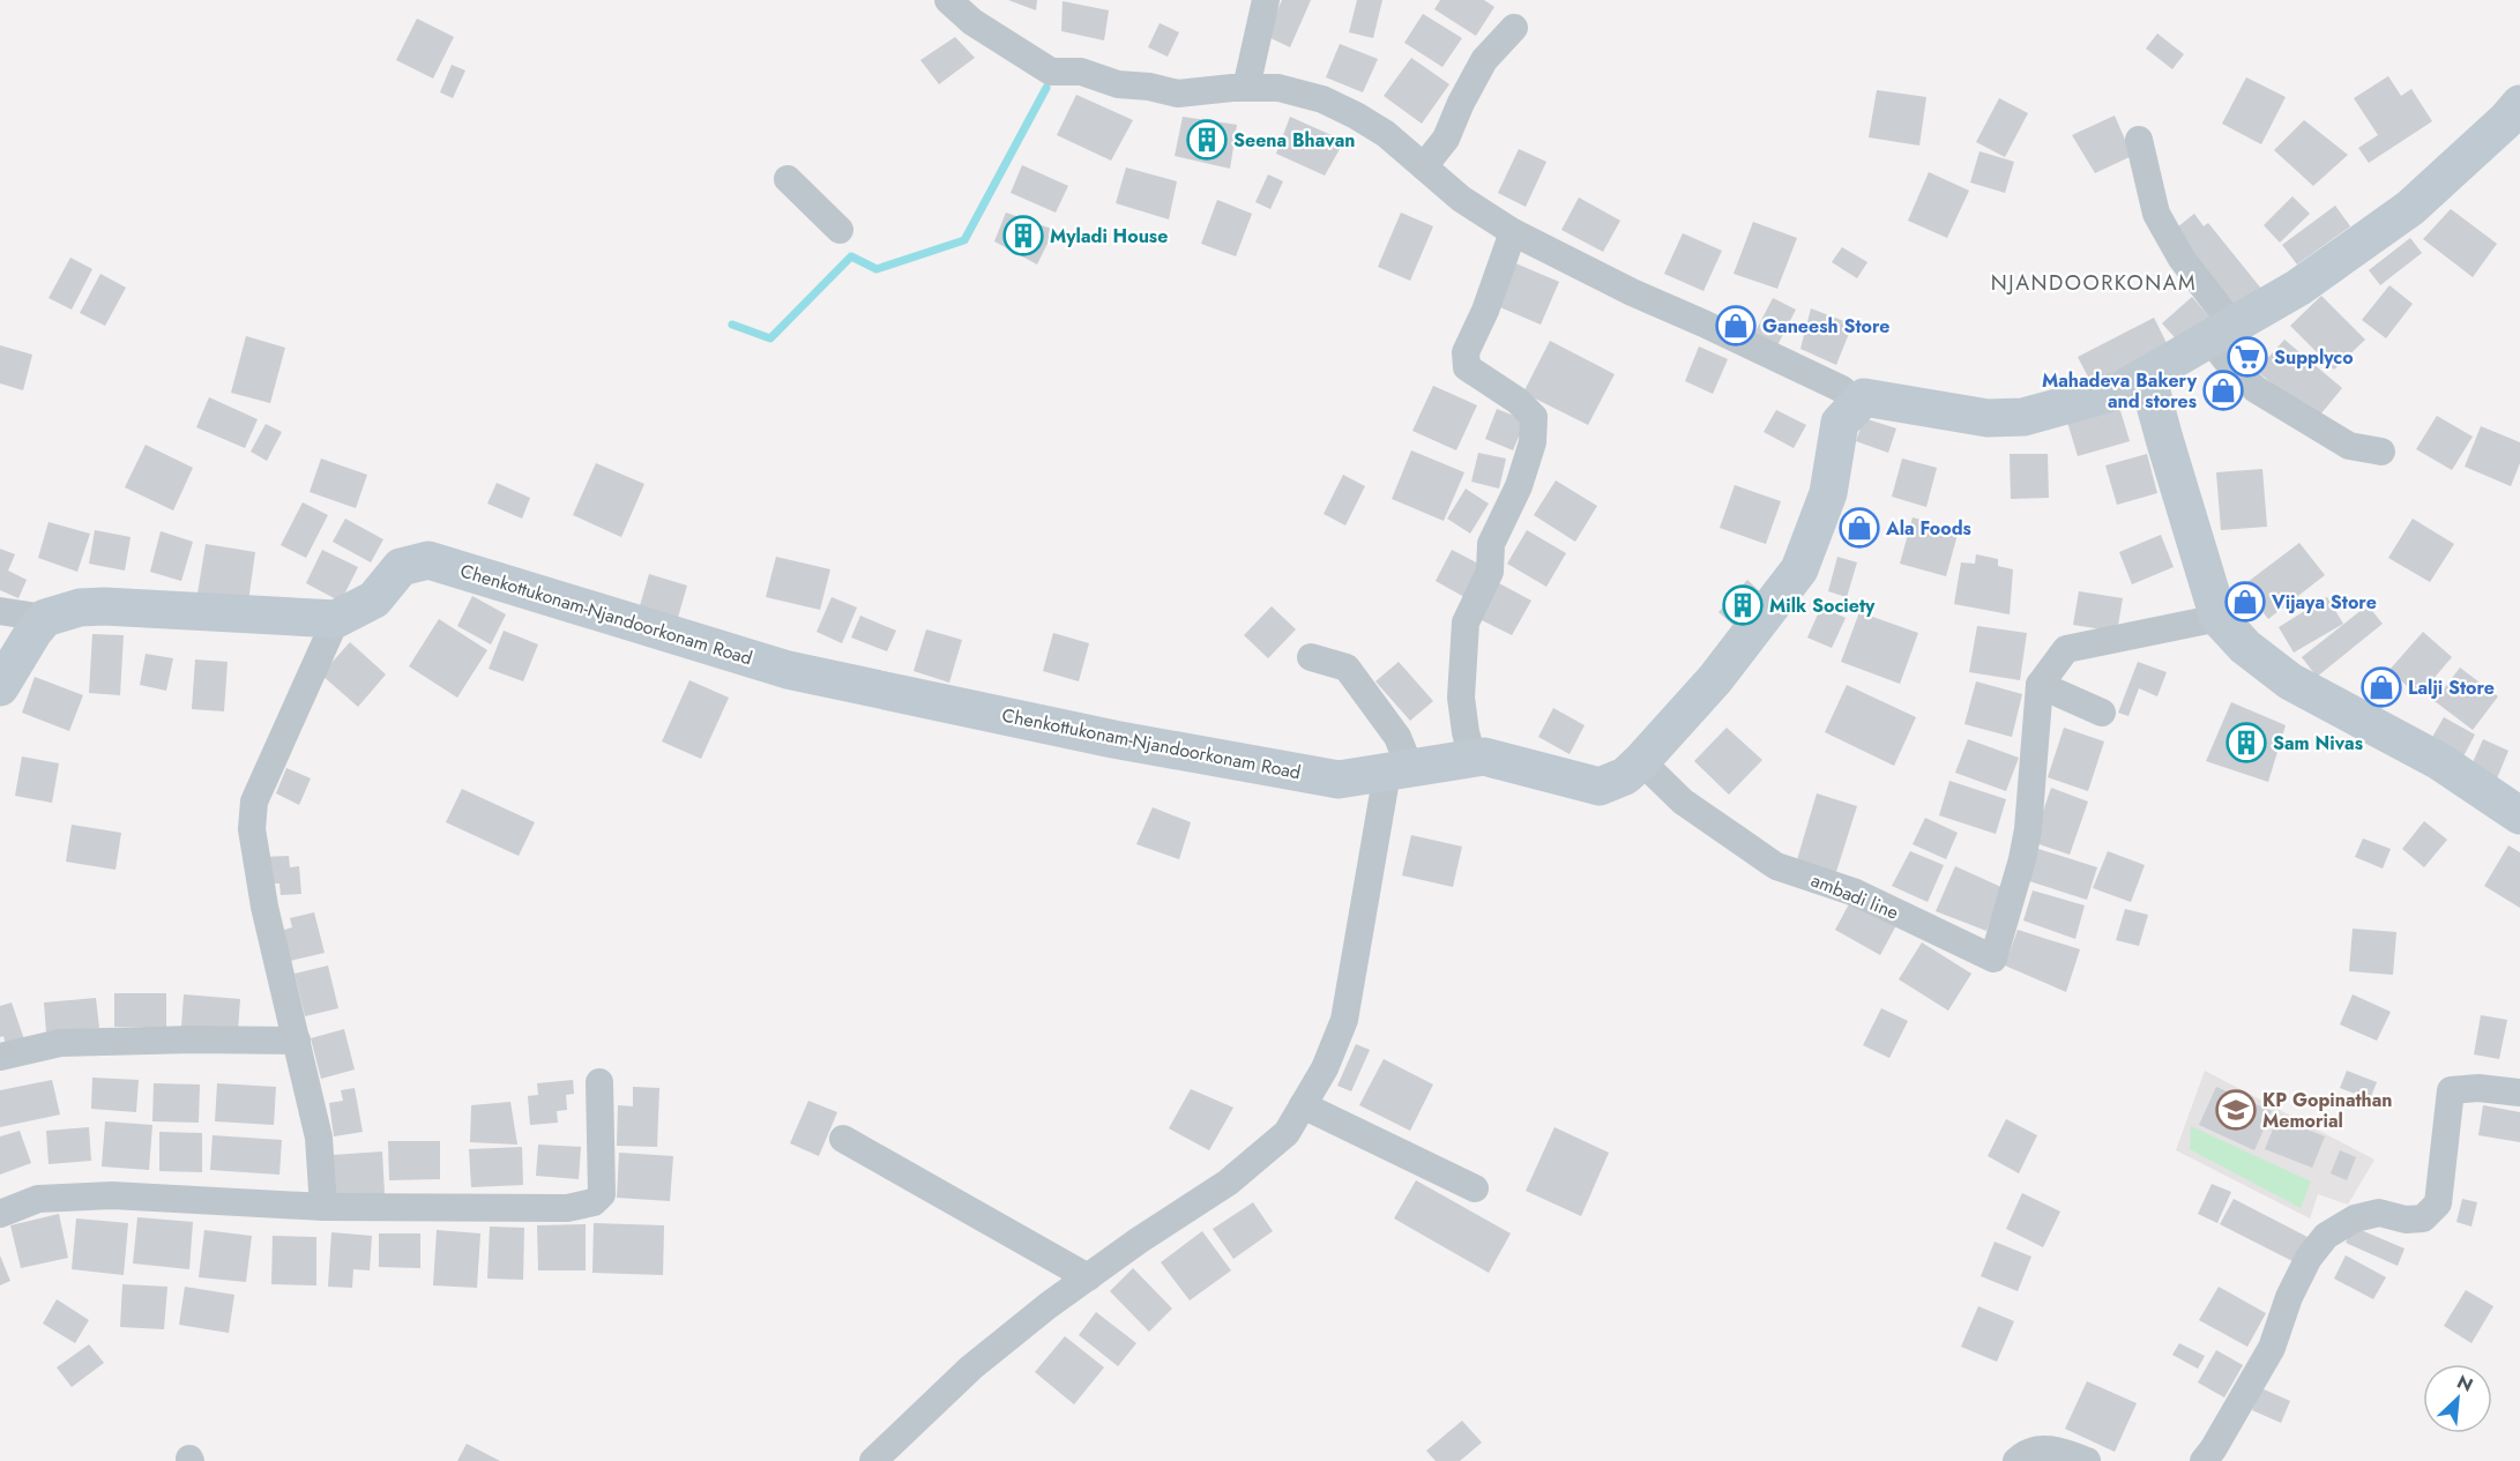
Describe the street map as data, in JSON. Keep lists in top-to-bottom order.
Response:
{
  "streets": {
    "main road": ["Chenkottukonam-Njandoorkonam Road"],
    "street": ["ambadi line"]
  },
  "crossings": [
    ["Chenkottukonam-Njandoorkonam Road", "ambadi line"]
  ],
  "districts": ["NJANDOORKONAM"],
  "places": {
    "building": [
      "Seena Bhavan",
      "Myladi House",
      "Milk Society",
      "Sam Nivas"
    ],
    "shop": [
      "Ganeesh Store",
      "Mahadeva Bakery and stores",
      "Ala Foods",
      "Vijaya Store",
      "Lalji Store"
    ],
    "supermarket": ["Supplyco"],
    "school or university": ["KP Gopinathan Memorial"]
  },
  "north": "top right"
}
